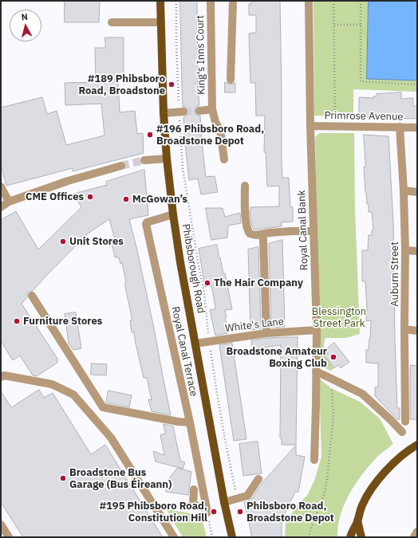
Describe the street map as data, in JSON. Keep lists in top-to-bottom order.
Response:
{
  "streets": {
    "main road": ["Phibsborough Road"],
    "street": [
      "King's Inns Court",
      "Primrose Avenue",
      "Royal Canal Bank",
      "Auburn Street",
      "White's Lane",
      "Royal Canal Terrace"
    ]
  },
  "crossings": [
    ["Primrose Avenue", "Royal Canal Bank"],
    ["Primrose Avenue", "Auburn Street"],
    ["Royal Canal Bank", "White's Lane"],
    ["Phibsborough Road", "White's Lane"],
    ["Phibsborough Road", "Royal Canal Terrace"]
  ],
  "parks": ["Blessington Street Park"],
  "places": [
    "#189 Phibsboro Road, Broadstone",
    "#196 Phibsboro Road, Broadstone Depot",
    "CME Offices",
    "McGowan’s",
    "Unit Stores",
    "The Hair Company",
    "Furniture Stores",
    "Broadstone Amateur Boxing Club",
    "Broadstone Bus Garage (Bus Éireann)",
    "#195 Phibsboro Road, Constitution Hill",
    "Phibsboro Road, Broadstone Depot"
  ],
  "north": "top"
}
